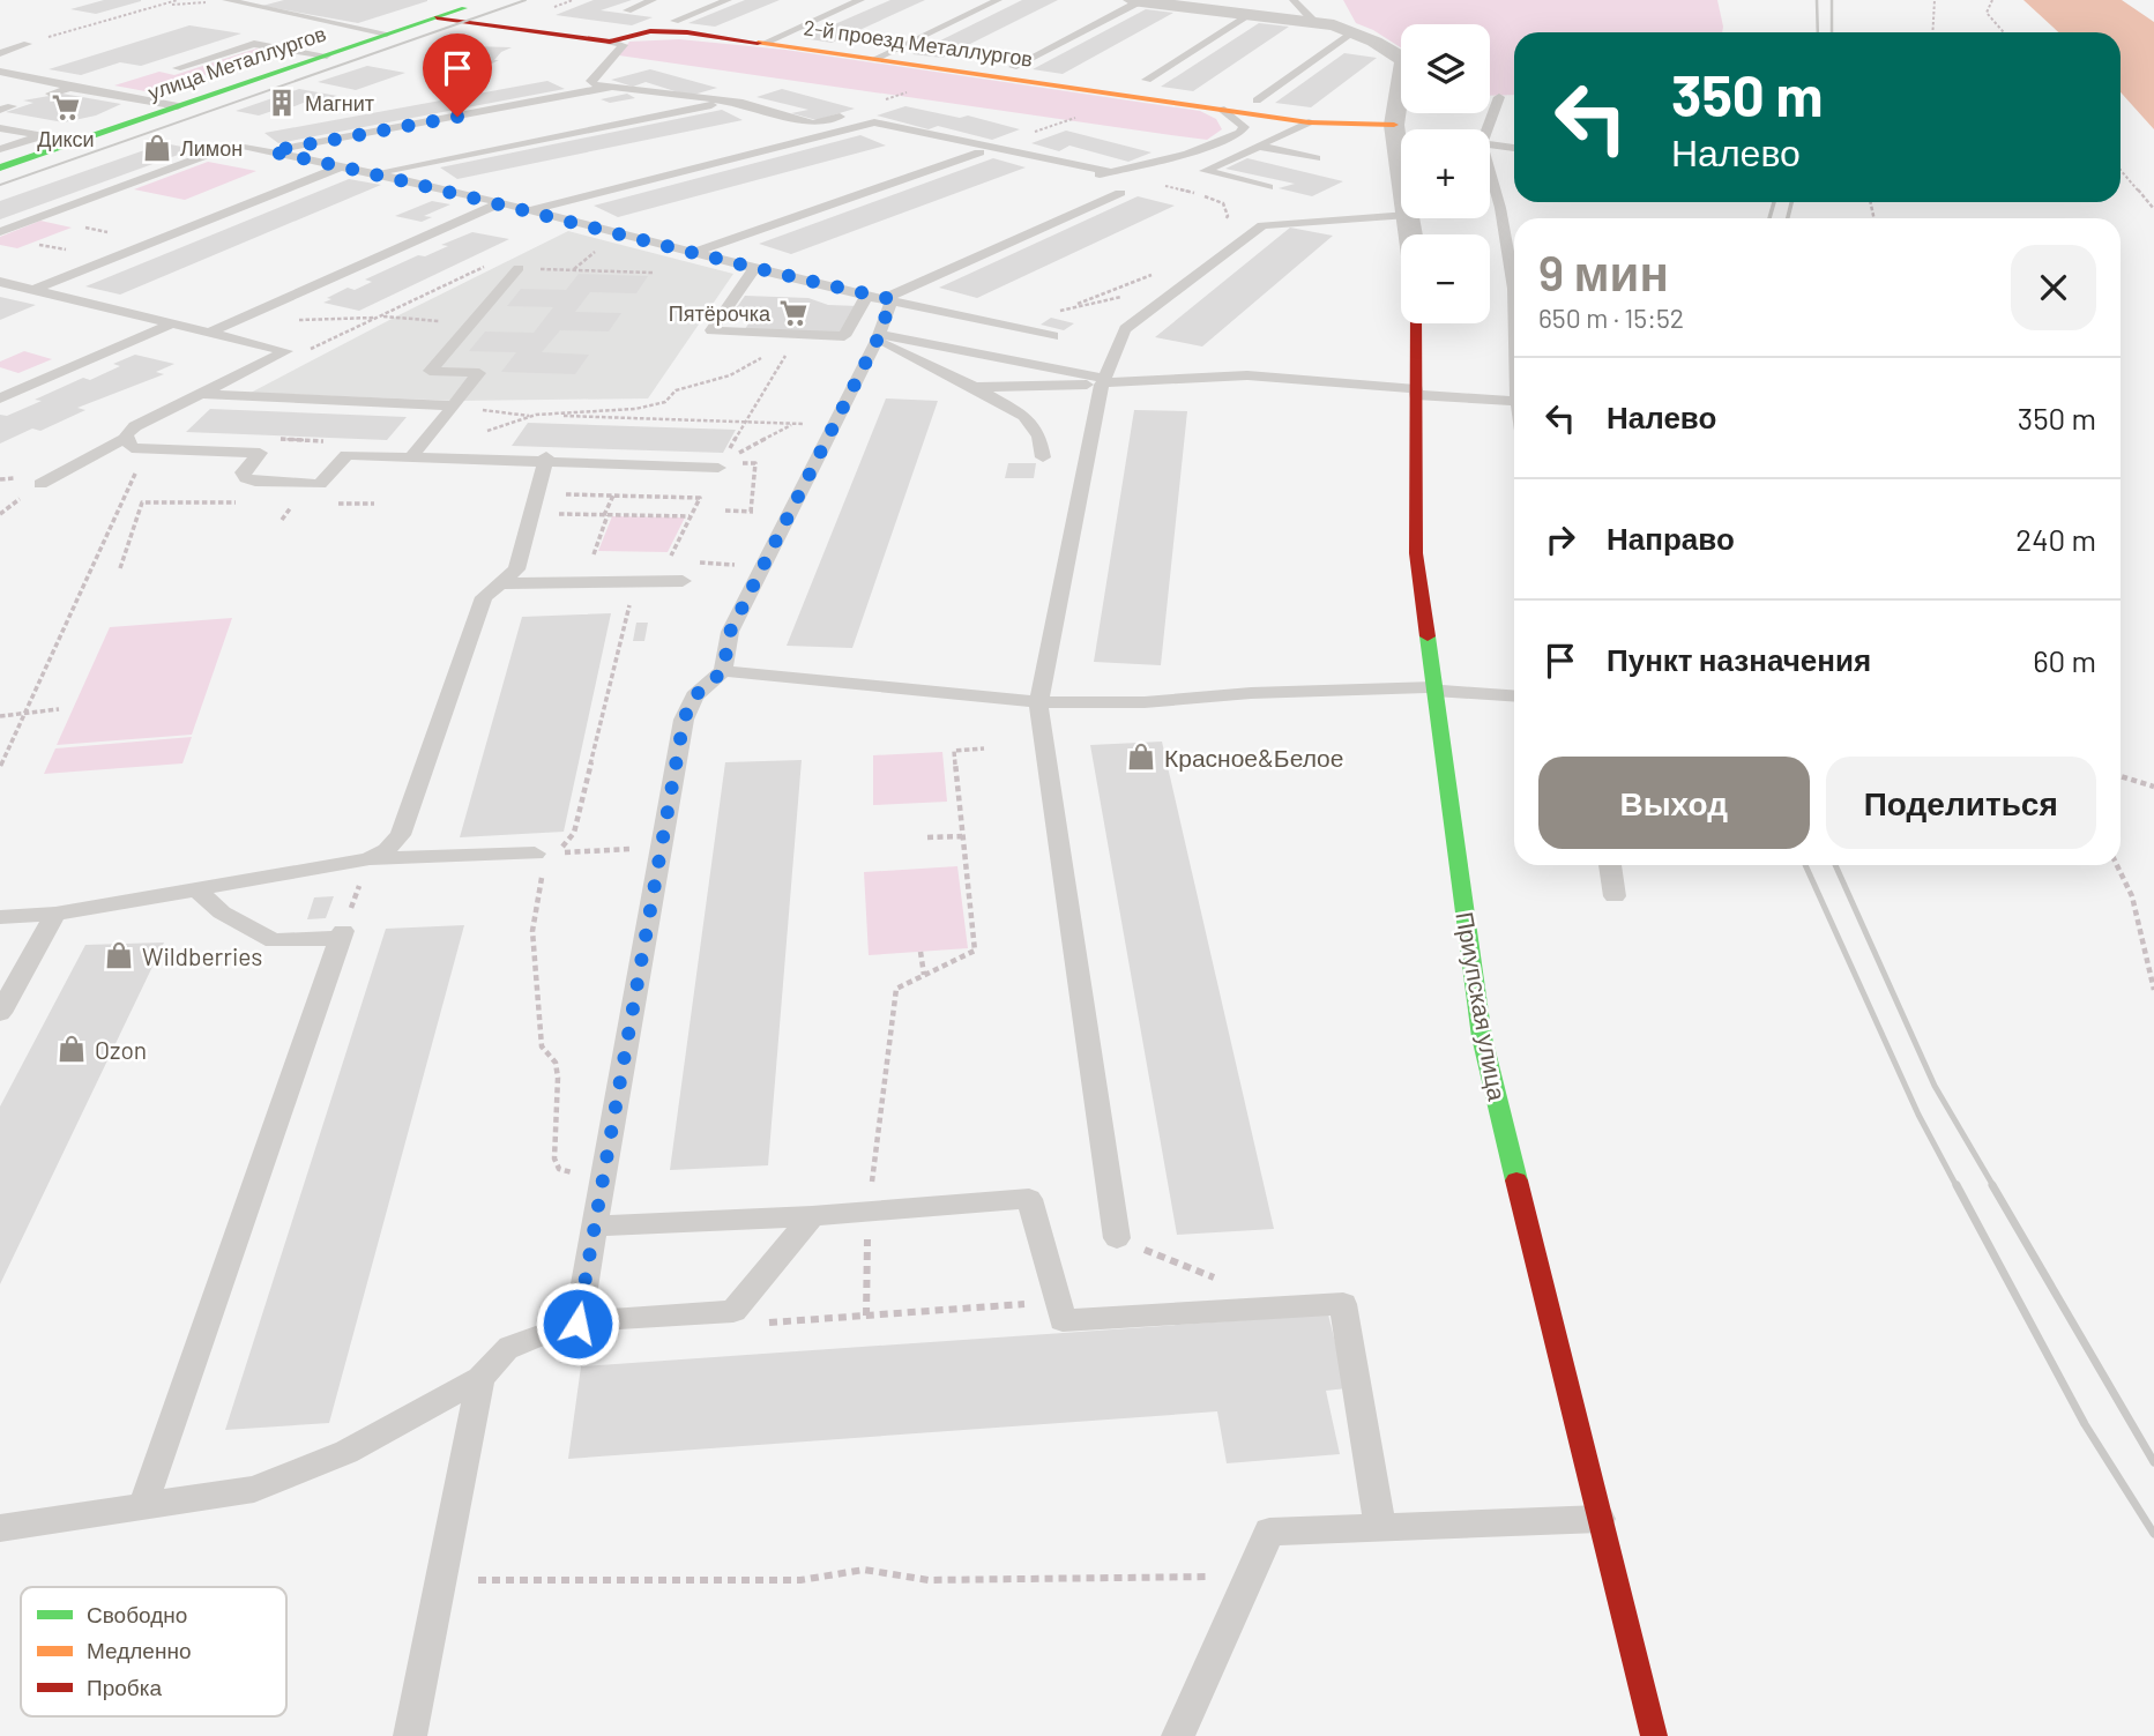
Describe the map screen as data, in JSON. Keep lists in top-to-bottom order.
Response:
{
  "streets": {
    "street": ["2-й проезд Металлургов", "улица Металлургов", "Приупская улица"]
  },
  "crossings": [
    ["2-й проезд Металлургов", "улица Металлургов"]
  ],
  "places": {
    "building": ["Магнит"],
    "supermarket": ["Дикси", "Пятёрочка"],
    "shop": [
      "Лимон",
      "Красное&Белое",
      "Wildberries",
      "Ozon"
    ]
  },
  "legend": ["Свободно", "Медленно", "Пробка"],
  "page": {
    "map_buttons": ["+", "−"],
    "turn": ["350 m", "Налево"],
    "heading": ["9 мин", "650 m · 15:52"],
    "list": [
      {
        "name": "Налево",
        "value": "350 m"
      },
      {
        "name": "Направо",
        "value": "240 m"
      },
      {
        "name": "Пункт назначения",
        "value": "60 m"
      }
    ],
    "buttons": ["Выход", "Поделиться"]
  }
}
